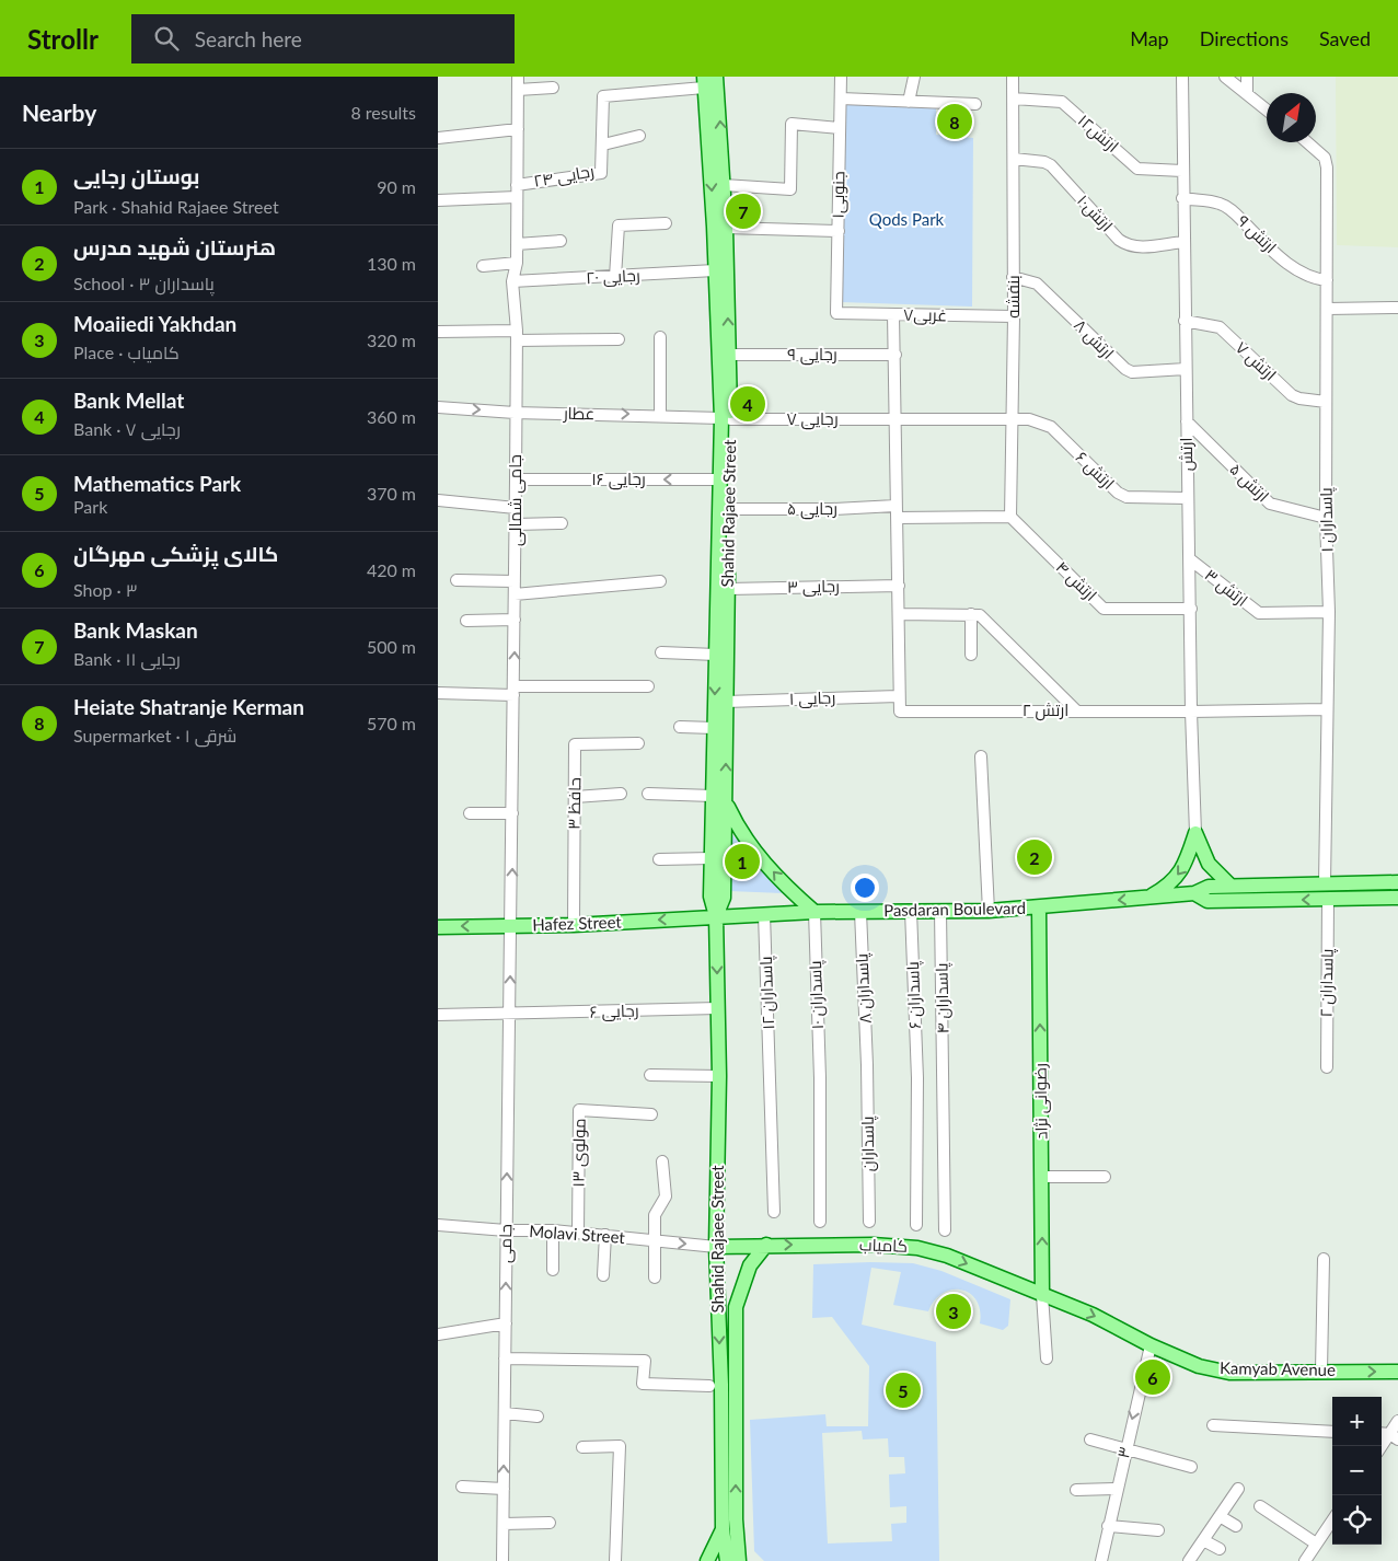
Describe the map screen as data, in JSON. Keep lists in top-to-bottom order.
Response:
{
  "streets": {
    "main road": [
      "Shahid Rajaee Street",
      "Pasdaran Boulevard",
      "Hafez Street",
      "رضوانی نژاد",
      "کامیاب",
      "Kamyab Avenue"
    ],
    "street": [
      "ارتش۱۲",
      "رجایی ۲۴",
      "جنوبی۱",
      "ارتش۱۰",
      "ارتش ۹",
      "رجایی ۲۰",
      "بنفشه",
      "غربی۷",
      "ارتش ۸",
      "رجایی ۹",
      "ارتش ۷",
      "عطار",
      "رجایی ۷",
      "ارتش",
      "ارتش ۶",
      "رجایی ۱۶",
      "ارتش ۵",
      "جامی شمالی",
      "رجایی ۵",
      "پاسداران ۱",
      "ارتش ۴",
      "رجایی ۳",
      "ارتش ۳",
      "رجایی ۱",
      "ارتش ۲",
      "حافظ ۳",
      "پاسداران ۲",
      "پاسداران ۸",
      "پاسداران ۱۲",
      "پاسداران ۱۰",
      "پاسداران ۶",
      "پاسداران ۴",
      "رجایی ۶",
      "پاسداران",
      "مولوی ۱۳",
      "Molavi Street",
      "جامی",
      "۳"
    ]
  },
  "crossings": [
    ["ارتش۱۲", "بنفشه"],
    ["ارتش۱۲", "ارتش"],
    ["رجایی ۲۴", "جامی شمالی"],
    ["رجایی ۲۴", "Shahid Rajaee Street"],
    ["جنوبی۱", "غربی۷"],
    ["ارتش۱۰", "بنفشه"],
    ["ارتش۱۰", "ارتش"],
    ["ارتش ۹", "ارتش"],
    ["ارتش ۹", "پاسداران ۱"],
    ["رجایی ۲۰", "جامی شمالی"],
    ["رجایی ۲۰", "Shahid Rajaee Street"],
    ["بنفشه", "غربی۷"],
    ["بنفشه", "ارتش ۸"],
    ["بنفشه", "رجایی ۷"],
    ["بنفشه", "ارتش ۶"],
    ["بنفشه", "ارتش ۴"],
    ["ارتش ۸", "ارتش"],
    ["رجایی ۹", "Shahid Rajaee Street"],
    ["ارتش ۷", "ارتش"],
    ["ارتش ۷", "پاسداران ۱"],
    ["عطار", "رجایی ۷"],
    ["عطار", "جامی شمالی"],
    ["عطار", "Shahid Rajaee Street"],
    ["رجایی ۷", "ارتش ۶"],
    ["رجایی ۷", "Shahid Rajaee Street"],
    ["ارتش", "ارتش ۶"],
    ["ارتش", "ارتش ۵"],
    ["ارتش", "ارتش ۴"],
    ["ارتش", "ارتش ۳"],
    ["ارتش", "ارتش ۲"],
    ["رجایی ۱۶", "جامی شمالی"],
    ["رجایی ۱۶", "Shahid Rajaee Street"],
    ["ارتش ۵", "پاسداران ۱"],
    ["جامی شمالی", "Hafez Street"],
    ["جامی شمالی", "جامی"],
    ["رجایی ۵", "Shahid Rajaee Street"],
    ["Shahid Rajaee Street", "رجایی ۳"],
    ["Shahid Rajaee Street", "رجایی ۱"],
    ["Shahid Rajaee Street", "Pasdaran Boulevard"],
    ["Shahid Rajaee Street", "Hafez Street"],
    ["Shahid Rajaee Street", "رجایی ۶"],
    ["Shahid Rajaee Street", "Molavi Street"],
    ["Shahid Rajaee Street", "کامیاب"],
    ["پاسداران ۱", "ارتش ۳"],
    ["پاسداران ۱", "ارتش ۲"],
    ["پاسداران ۱", "Pasdaran Boulevard"],
    ["رجایی ۱", "ارتش ۲"],
    ["حافظ ۳", "Hafez Street"],
    ["Pasdaran Boulevard", "Hafez Street"],
    ["Pasdaran Boulevard", "پاسداران ۲"],
    ["Pasdaran Boulevard", "پاسداران ۸"],
    ["Pasdaran Boulevard", "پاسداران ۱۲"],
    ["Pasdaran Boulevard", "پاسداران ۱۰"],
    ["Pasdaran Boulevard", "پاسداران ۶"],
    ["Pasdaran Boulevard", "پاسداران ۴"],
    ["Pasdaran Boulevard", "رضوانی نژاد"],
    ["Hafez Street", "جامی"],
    ["پاسداران ۸", "پاسداران"],
    ["رجایی ۶", "جامی"],
    ["رضوانی نژاد", "کامیاب"],
    ["رضوانی نژاد", "Kamyab Avenue"],
    ["مولوی ۱۳", "Molavi Street"],
    ["Molavi Street", "جامی"],
    ["Molavi Street", "کامیاب"],
    ["کامیاب", "Kamyab Avenue"],
    ["Kamyab Avenue", "۳"]
  ],
  "one_way": [
    "رجایی ۱۶",
    "Hafez Street",
    "رضوانی نژاد",
    "جامی",
    "کامیاب",
    "Kamyab Avenue",
    "۳"
  ],
  "parks": ["Qods Park"],
  "north": "top right",
  "page": {
    "header": "Strollr",
    "search": "Search here",
    "nav": ["Map", "Directions", "Saved"],
    "heading": ["Nearby", "8 results"],
    "pins": [
      "8",
      "7",
      "4",
      "2",
      "1",
      "3",
      "6",
      "5"
    ],
    "list": [
      {
        "mark": "1",
        "name": "بوستان رجایی",
        "note": "Park · Shahid Rajaee Street",
        "value": "90 m"
      },
      {
        "mark": "2",
        "name": "هنرستان شهید مدرس",
        "note": "School · پاسداران ۳",
        "value": "130 m"
      },
      {
        "mark": "3",
        "name": "Moaiiedi Yakhdan",
        "note": "Place · کامیاب",
        "value": "320 m"
      },
      {
        "mark": "4",
        "name": "Bank Mellat",
        "note": "Bank · رجایی ۷",
        "value": "360 m"
      },
      {
        "mark": "5",
        "name": "Mathematics Park",
        "note": "Park",
        "value": "370 m"
      },
      {
        "mark": "6",
        "name": "کالای پزشکی مهرگان",
        "note": "Shop · ۳",
        "value": "420 m"
      },
      {
        "mark": "7",
        "name": "Bank Maskan",
        "note": "Bank · رجایی ۱۱",
        "value": "500 m"
      },
      {
        "mark": "8",
        "name": "Heiate Shatranje Kerman",
        "note": "Supermarket · شرقی ۱",
        "value": "570 m"
      }
    ],
    "map_buttons": ["+", "−"]
  }
}
